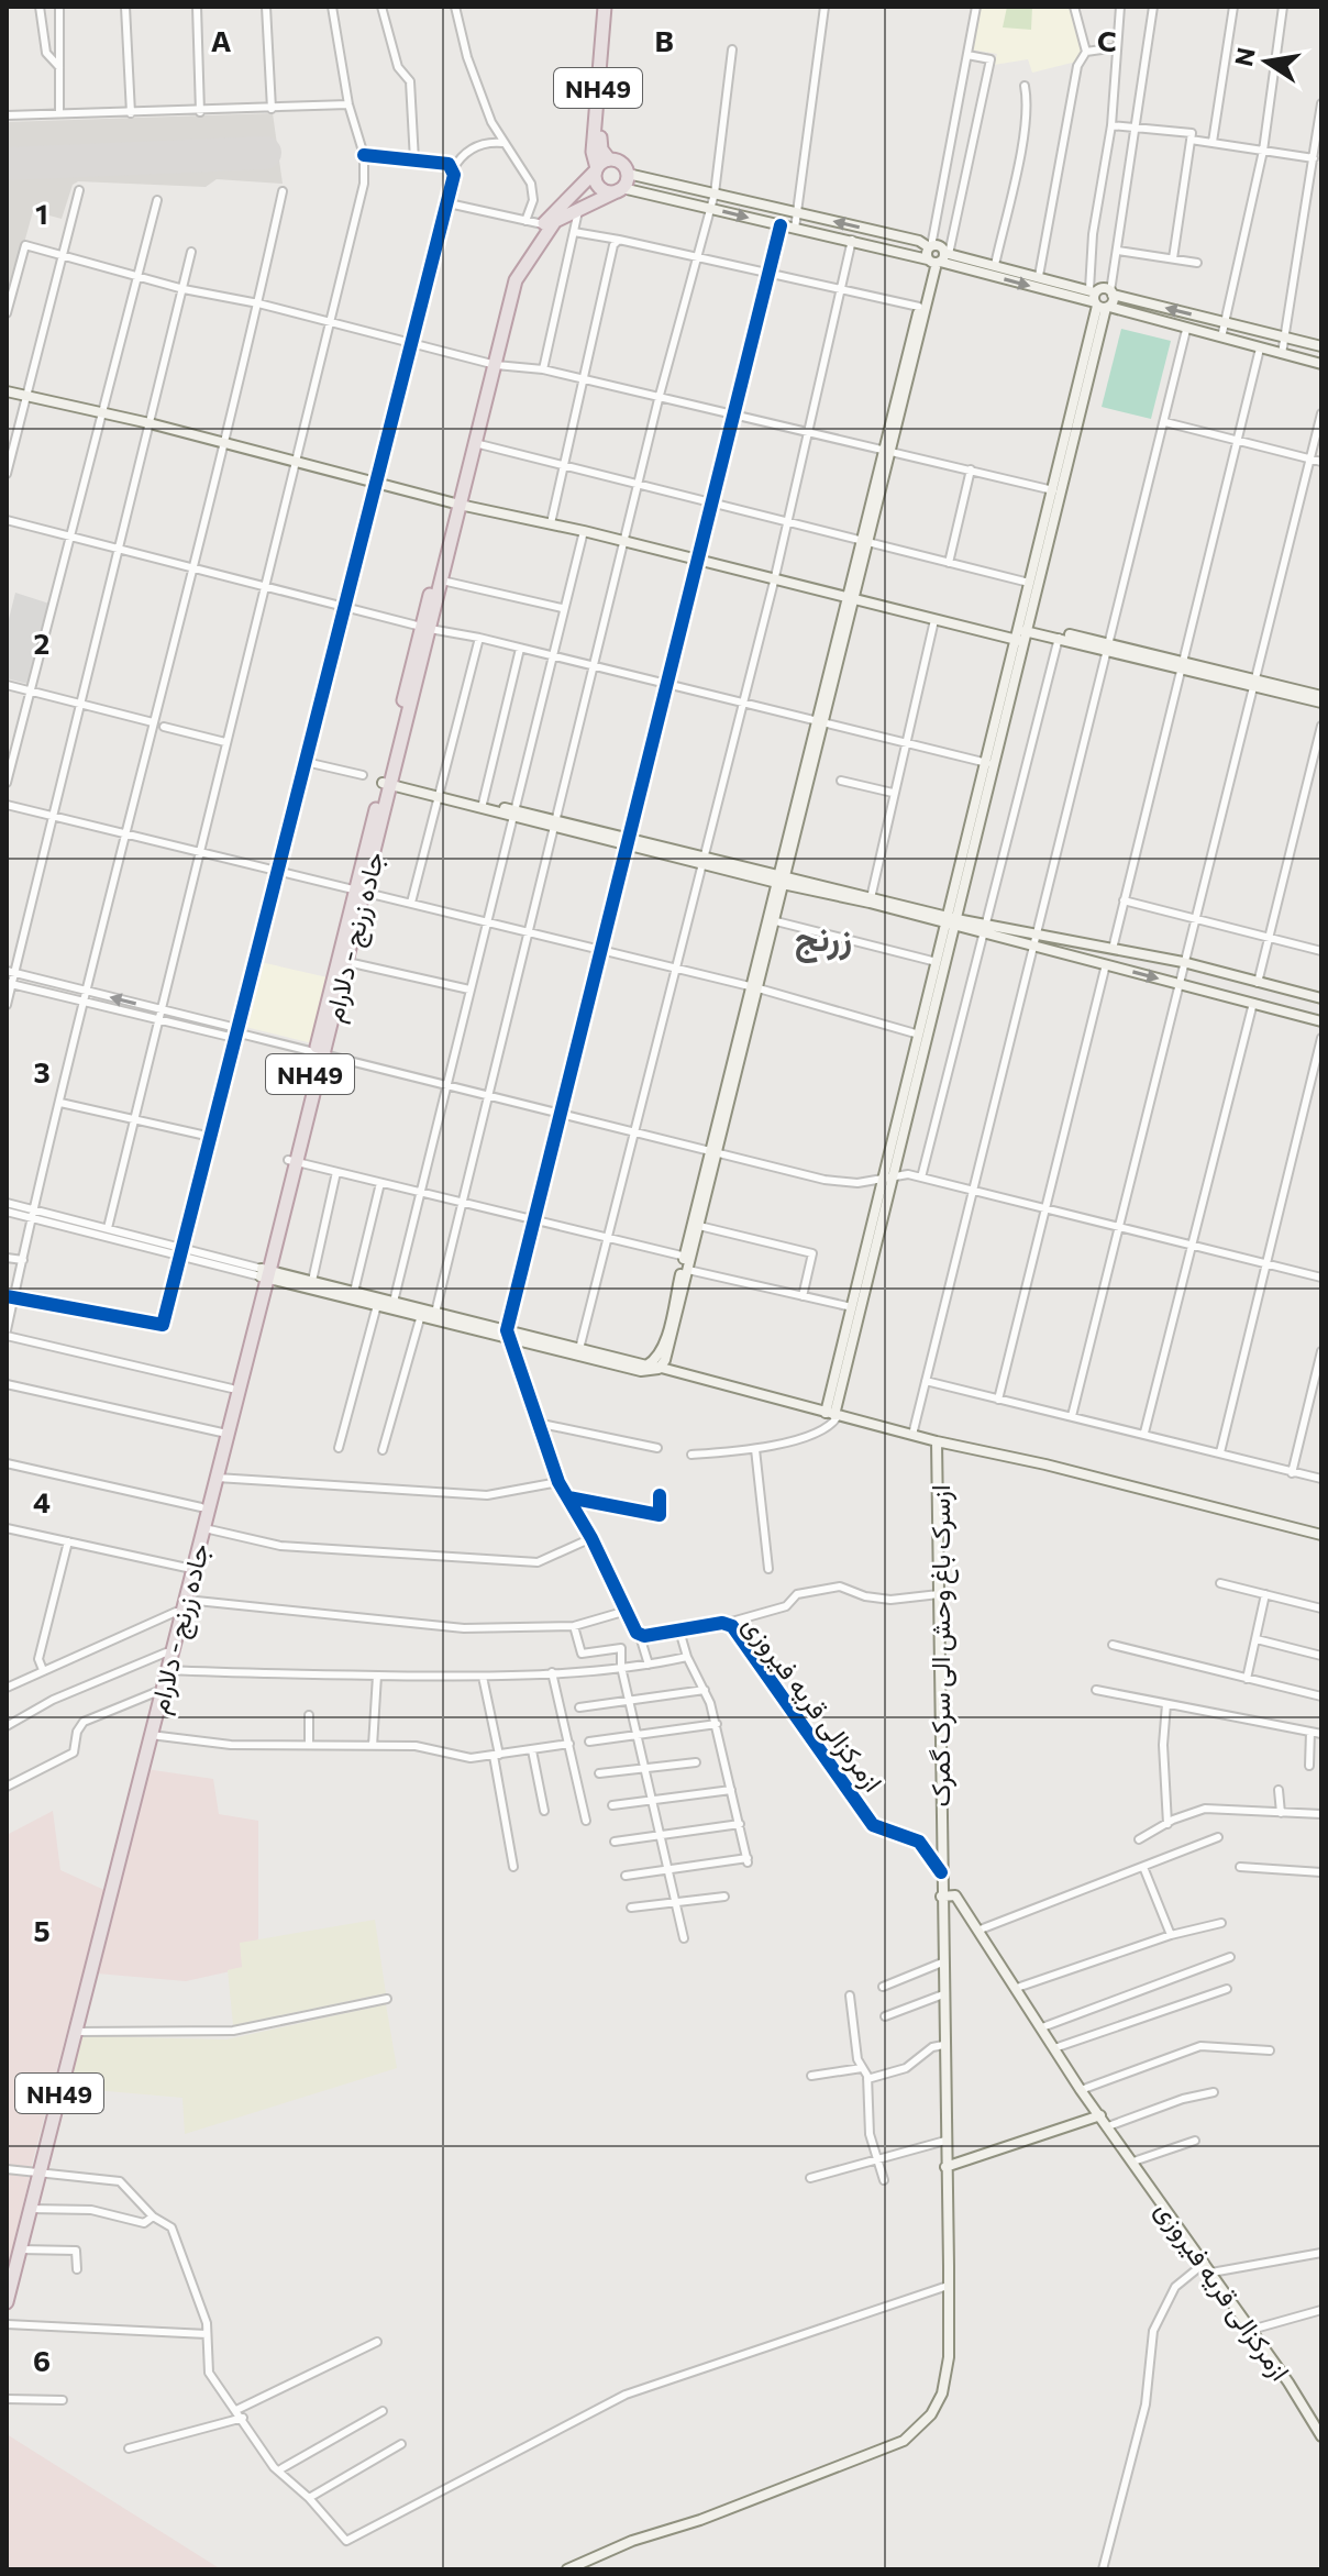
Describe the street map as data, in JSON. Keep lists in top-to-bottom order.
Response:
{
  "streets": {
    "highway": ["NH49", "جاده زرنج - دلارام"],
    "main road": ["ازسرک باغ وحش الی سرک گمرک", "ازمرکزالی قریه فیروزی"]
  },
  "crossings": [
    ["NH49", "جاده زرنج - دلارام"],
    ["ازسرک باغ وحش الی سرک گمرک", "ازمرکزالی قریه فیروزی"]
  ],
  "districts": ["زرنج"],
  "north": "left",
  "grid": {
    "columns": ["A", "B", "C"],
    "rows": [
      "1",
      "2",
      "3",
      "4",
      "5",
      "6"
    ]
  }
}
